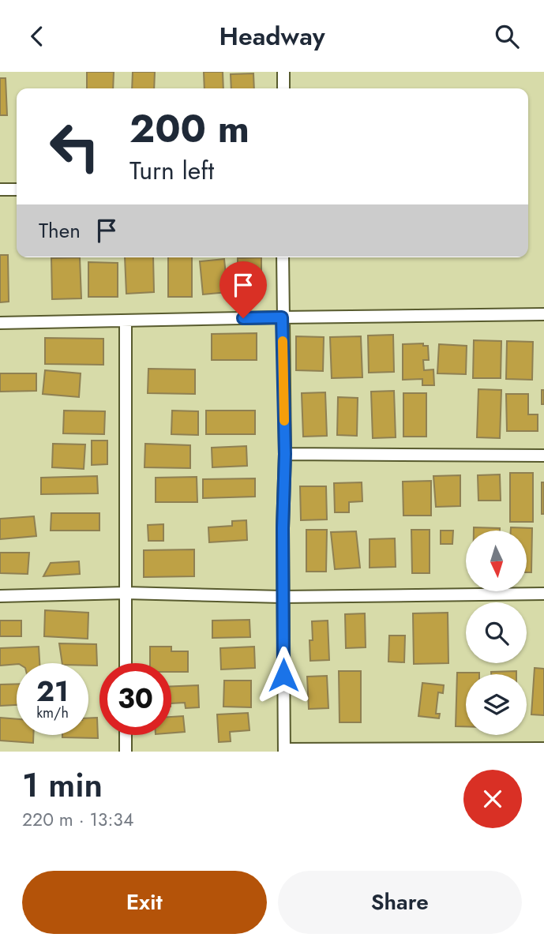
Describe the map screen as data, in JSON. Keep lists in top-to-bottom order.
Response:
{
  "north": "bottom",
  "page": {
    "header": "Headway",
    "turn": ["200 m", "Turn left"],
    "then": "Then",
    "speed": "21 km/h",
    "limit": "30",
    "heading": ["1 min", "220 m · 13:34"],
    "buttons": ["Exit", "Share"]
  }
}
